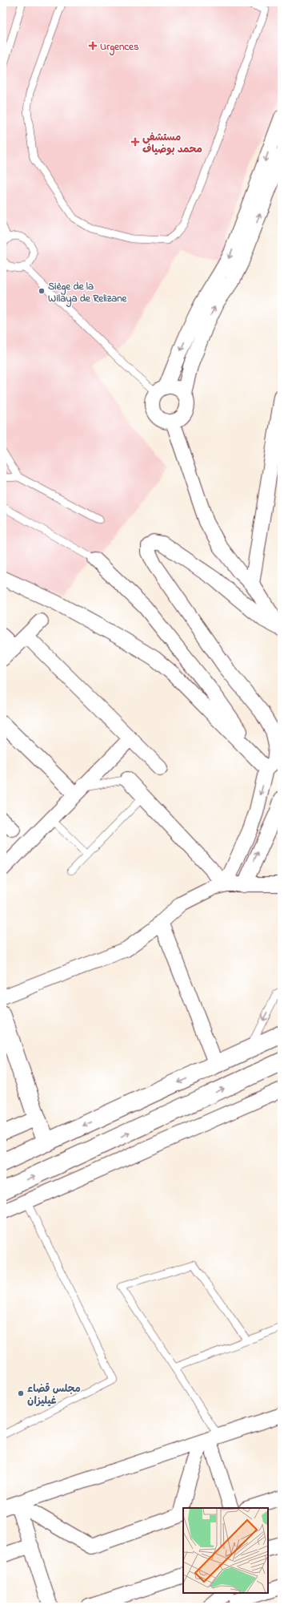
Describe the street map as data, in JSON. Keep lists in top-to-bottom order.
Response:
{
  "places": {
    "health": ["Urgences", "مستشفى محمد بوضياف"],
    "other": ["Siège de la Wilaya de Relizane", "مجلس قضاء غيليزان"]
  }
}
